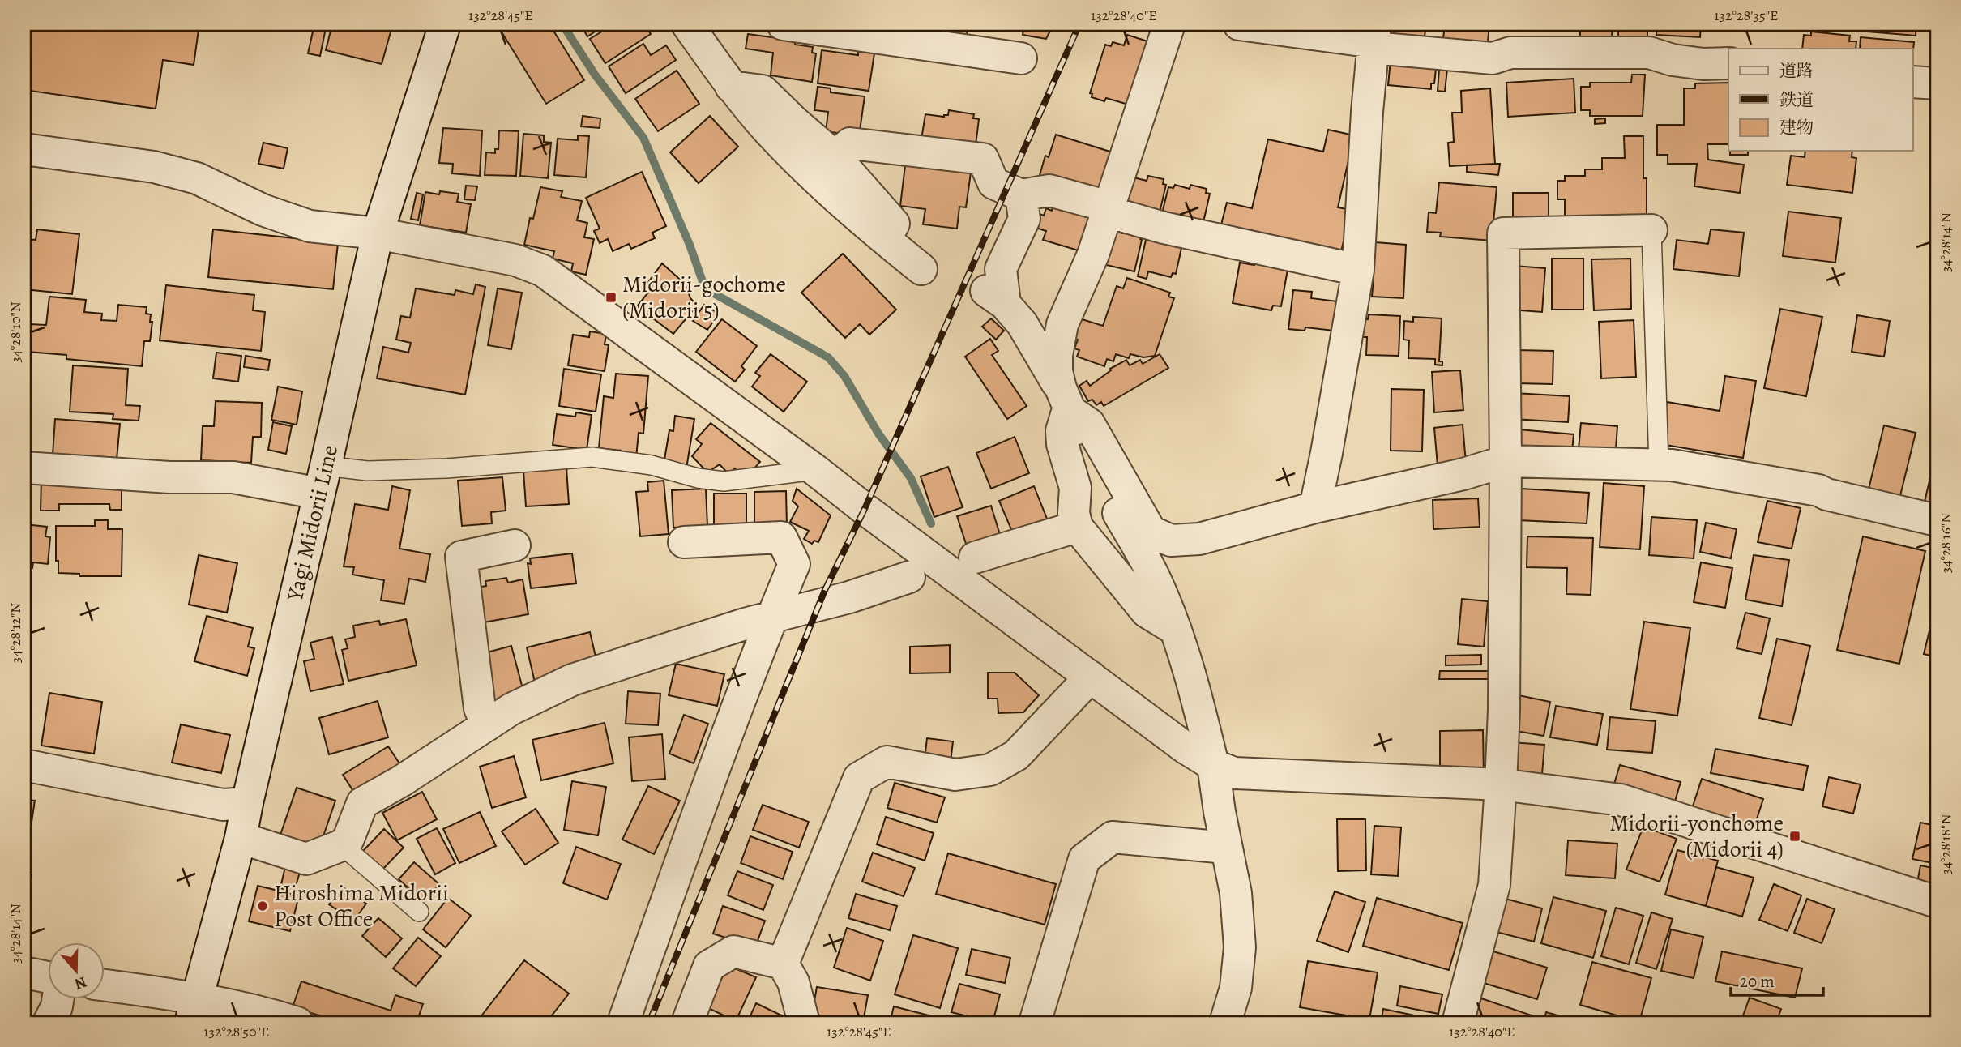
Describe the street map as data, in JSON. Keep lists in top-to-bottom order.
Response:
{
  "streets": {
    "street": ["Yagi Midorii Line"]
  },
  "places": {
    "transit": ["Midorii-gochome (Midorii 5)", "Midorii-yonchome (Midorii 4)"],
    "other": ["Hiroshima Midorii Post Office"]
  },
  "legend": ["道路", "鉄道", "建物"],
  "scale_bar": "20 m",
  "north": "bottom",
  "coordinates": [
    "132°28'45\"E",
    "132°28'40\"E",
    "132°28'35\"E",
    "34°28'14\"N",
    "34°28'10\"N",
    "34°28'16\"N",
    "34°28'12\"N",
    "34°28'18\"N",
    "132°28'50\"E"
  ]
}
